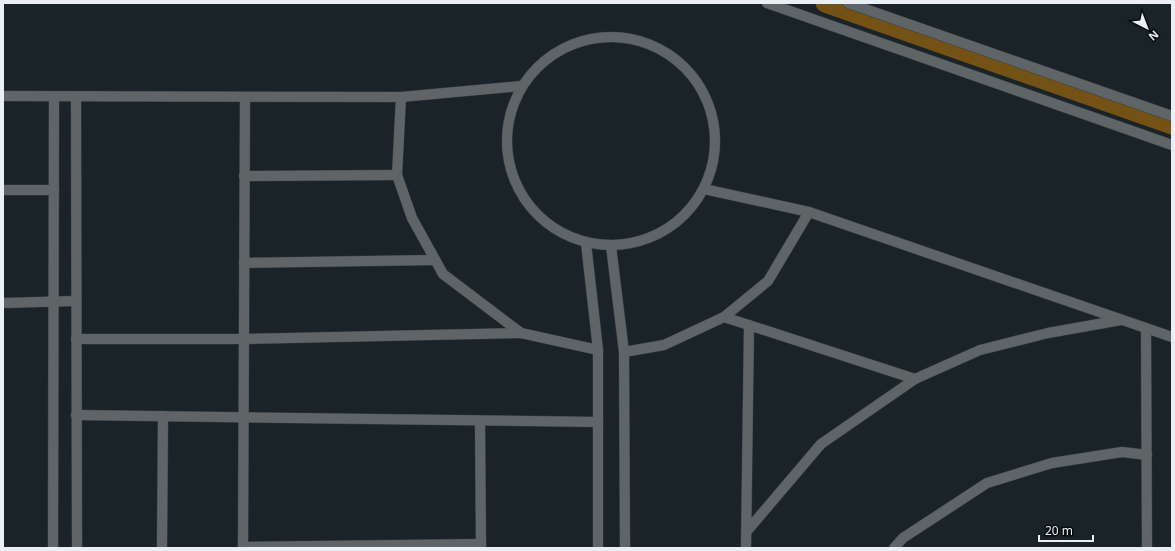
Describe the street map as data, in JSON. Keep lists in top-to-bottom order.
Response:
{
  "scale_bar": "20 m",
  "north": "bottom right"
}
